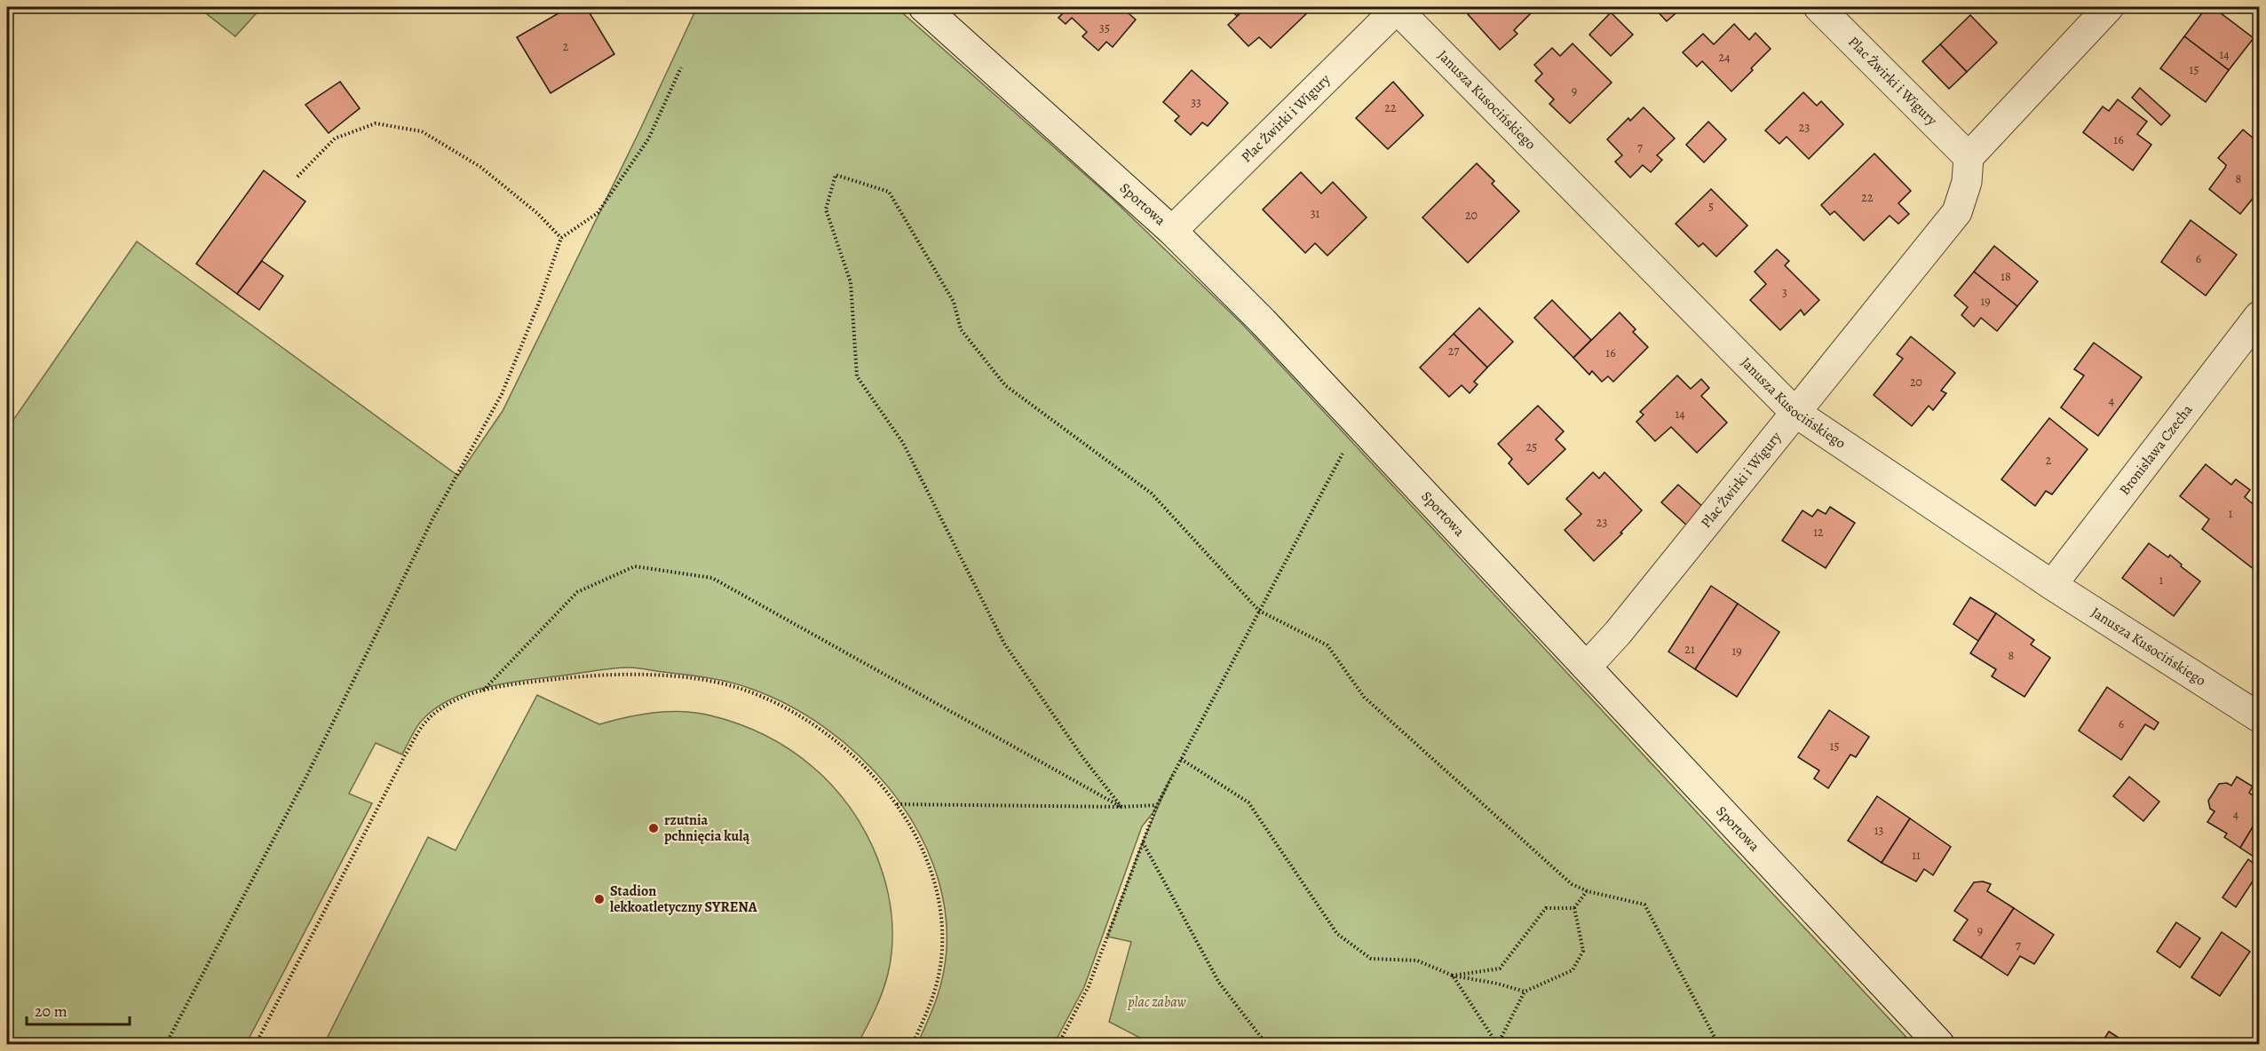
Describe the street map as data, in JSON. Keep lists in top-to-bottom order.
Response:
{
  "streets": {
    "street": [
      "Plac Żwirki i Wigury",
      "Janusza Kusocińskiego",
      "Sportowa",
      "Bronisława Czecha"
    ]
  },
  "crossings": [
    ["Plac Żwirki i Wigury", "Janusza Kusocińskiego"],
    ["Plac Żwirki i Wigury", "Sportowa"],
    ["Janusza Kusocińskiego", "Bronisława Czecha"]
  ],
  "parks": ["plac zabaw"],
  "places": ["rzutnia pchnięcia kulą", "Stadion lekkoatletyczny SYRENA"],
  "house_numbers": [
    "35",
    "2",
    "14",
    "24",
    "15",
    "9",
    "33",
    "22",
    "23",
    "16",
    "7",
    "8",
    "22",
    "5",
    "31",
    "20",
    "6",
    "18",
    "3",
    "19",
    "27",
    "16",
    "20",
    "4",
    "14",
    "25",
    "2",
    "1",
    "23",
    "12",
    "1",
    "21",
    "19",
    "8",
    "6",
    "15",
    "4",
    "13",
    "11",
    "9",
    "7"
  ],
  "scale_bar": "20 m"
}
